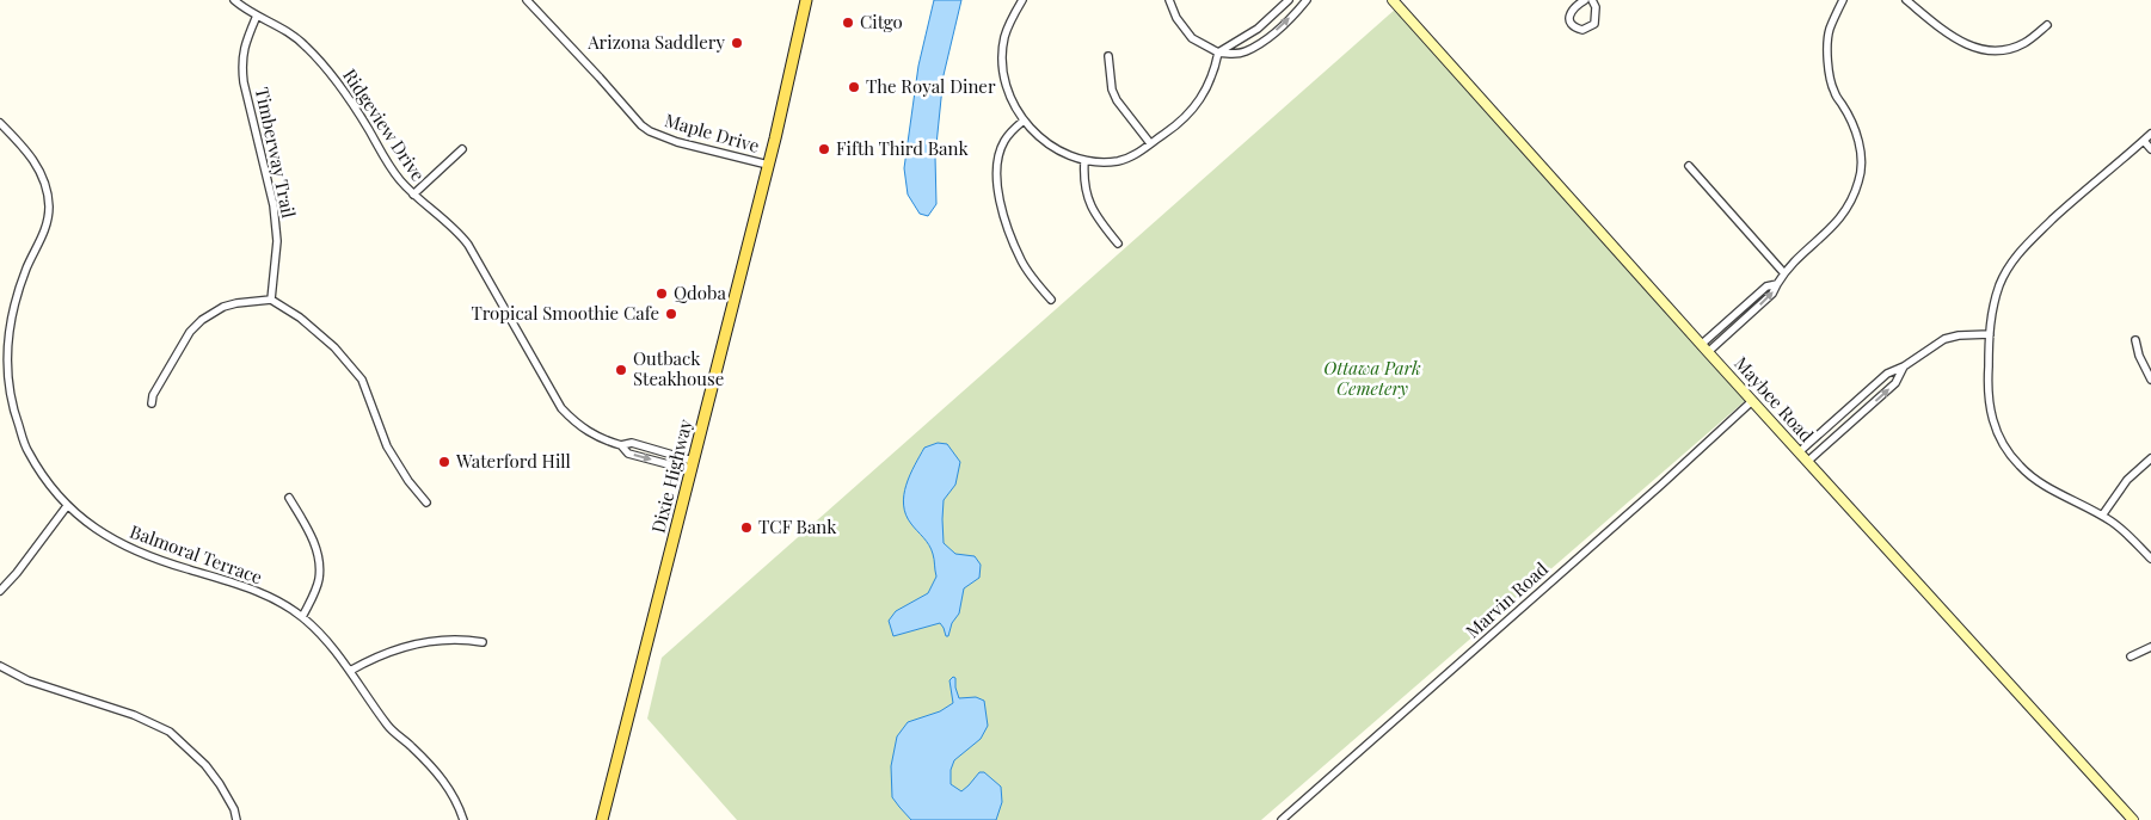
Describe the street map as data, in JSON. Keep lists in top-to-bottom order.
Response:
{
  "streets": {
    "main road": ["Maybee Road", "Dixie Highway"],
    "street": [
      "Ridgeview Drive",
      "Maple Drive",
      "Timberway Trail",
      "Balmoral Terrace",
      "Marvin Road"
    ]
  },
  "crossings": [
    ["Ridgeview Drive", "Timberway Trail"],
    ["Ridgeview Drive", "Dixie Highway"],
    ["Maple Drive", "Dixie Highway"],
    ["Maybee Road", "Marvin Road"]
  ],
  "parks": ["Ottawa Park Cemetery"],
  "places": [
    "Citgo",
    "Arizona Saddlery",
    "The Royal Diner",
    "Fifth Third Bank",
    "Qdoba",
    "Tropical Smoothie Cafe",
    "Outback Steakhouse",
    "Waterford Hill",
    "TCF Bank"
  ]
}
